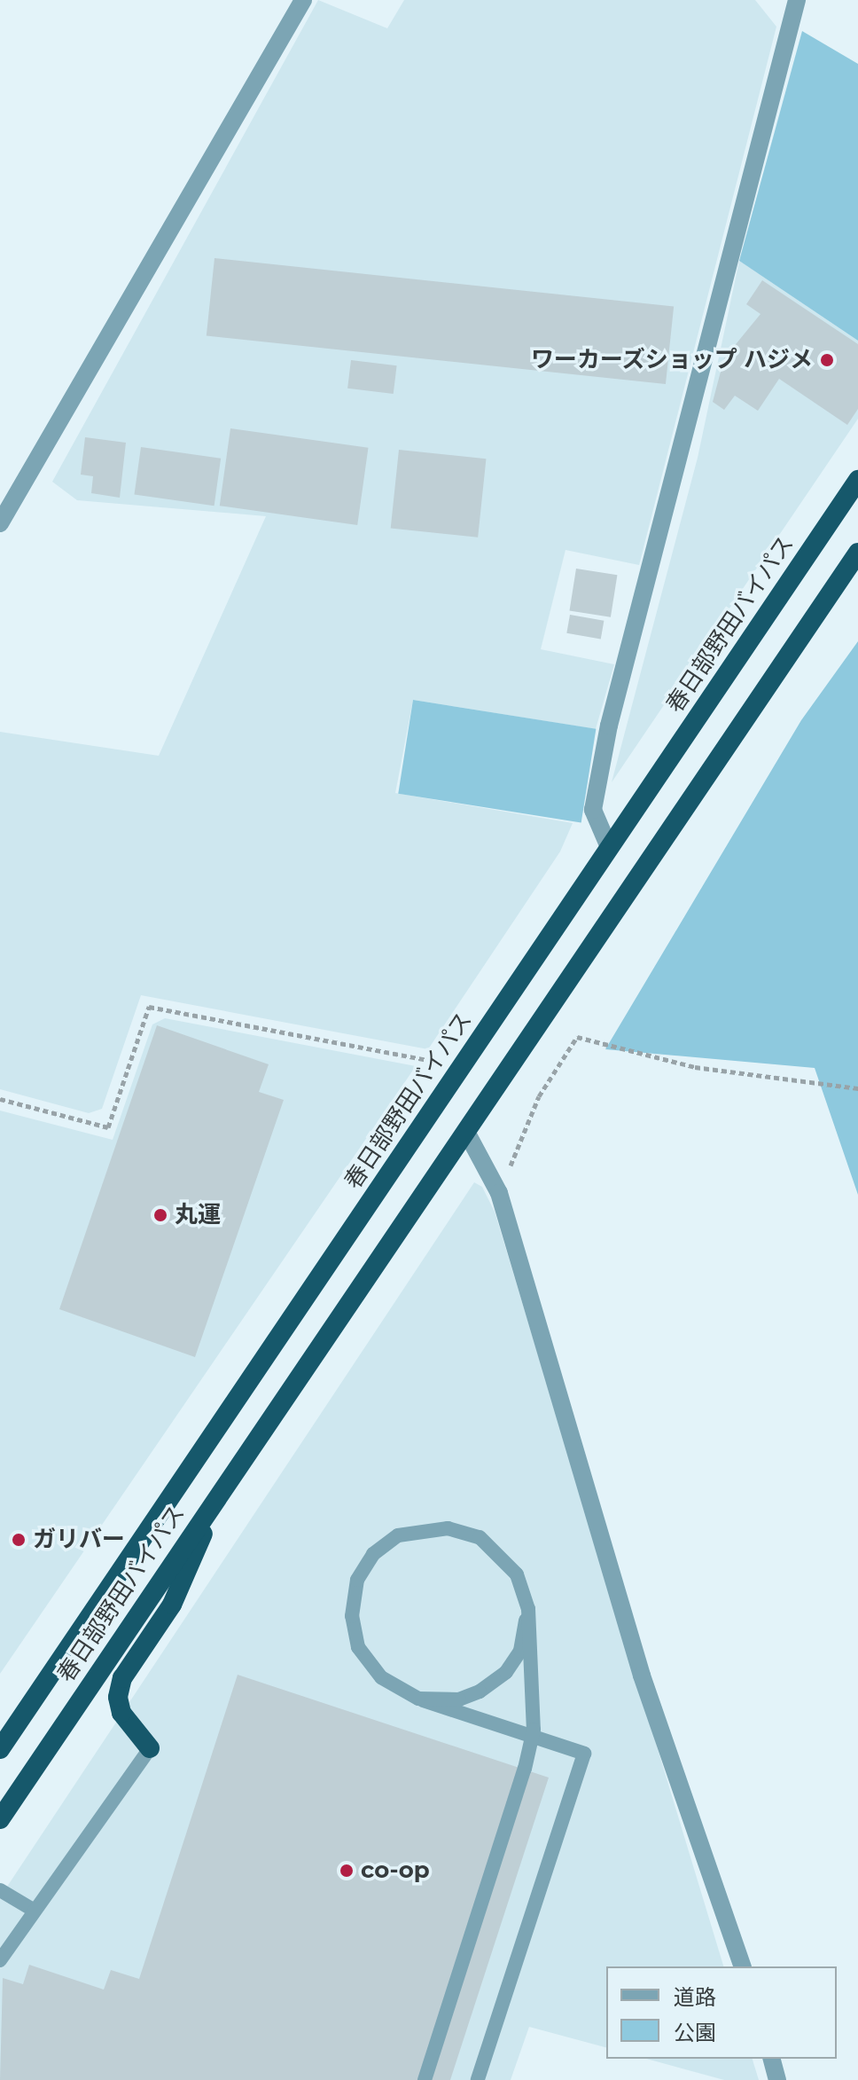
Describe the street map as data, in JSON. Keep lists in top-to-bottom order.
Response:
{
  "streets": {
    "highway": ["春日部野田バイパス"]
  },
  "places": [
    "ワーカーズショップ ハジメ",
    "丸運",
    "ガリバー",
    "co-op"
  ],
  "legend": ["道路", "公園"]
}
